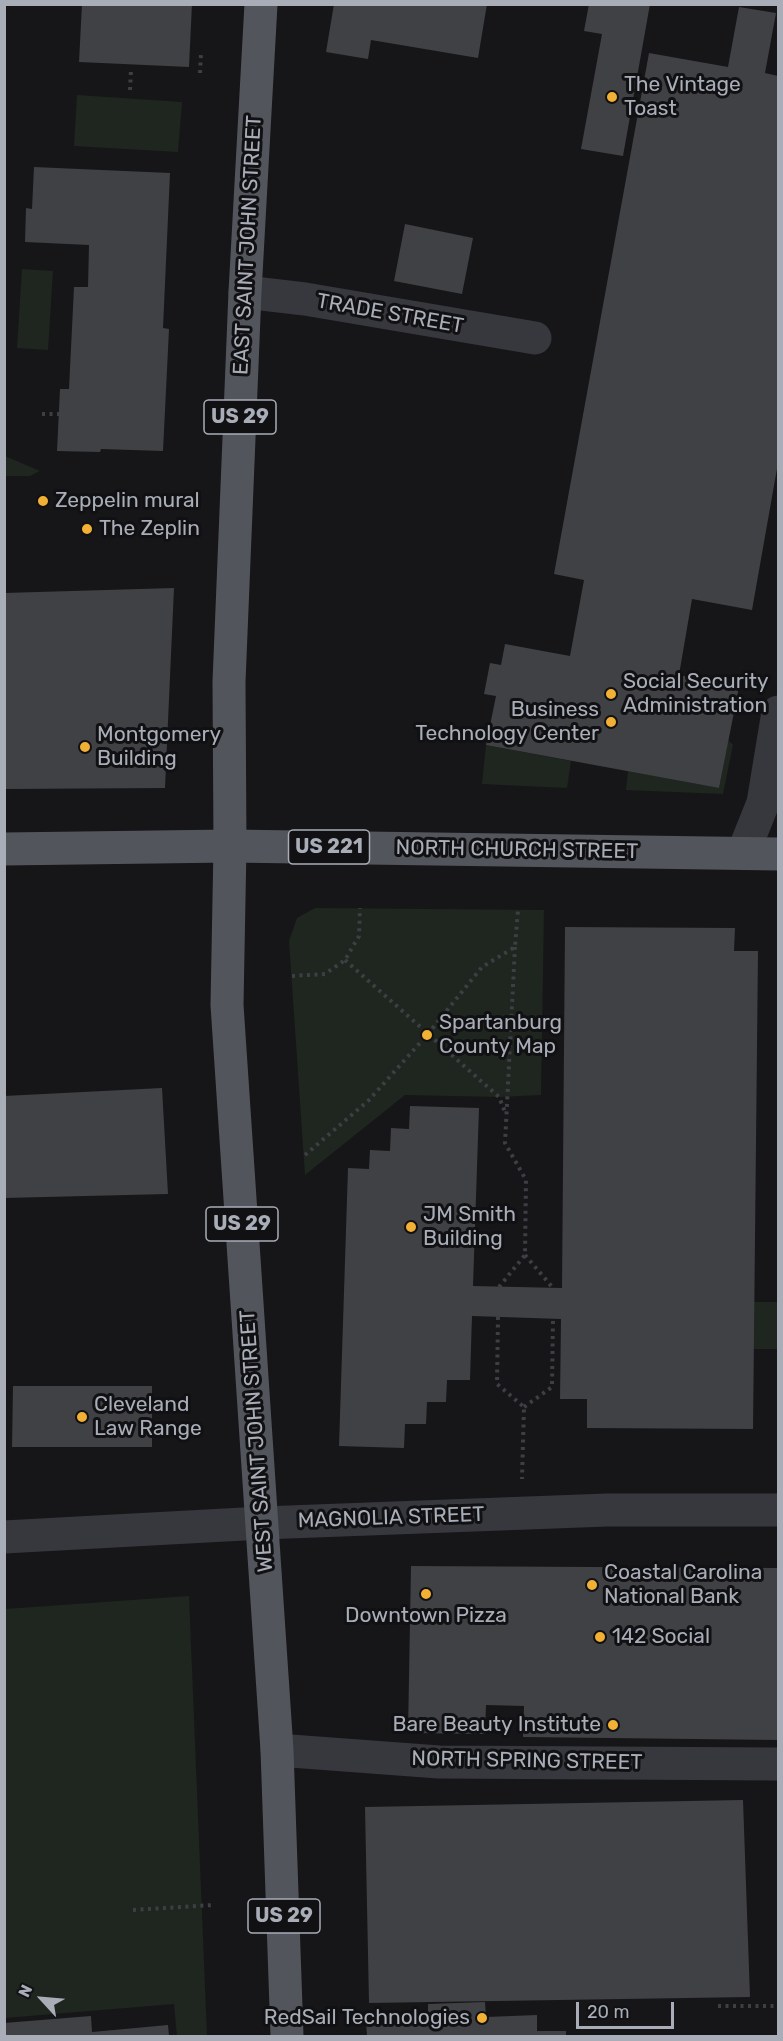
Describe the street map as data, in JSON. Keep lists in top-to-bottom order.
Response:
{
  "streets": {
    "main road": [
      "EAST SAINT JOHN STREET",
      "US 29",
      "US 221",
      "NORTH CHURCH STREET",
      "WEST SAINT JOHN STREET"
    ],
    "street": ["TRADE STREET", "MAGNOLIA STREET", "NORTH SPRING STREET"]
  },
  "crossings": [
    ["EAST SAINT JOHN STREET", "TRADE STREET"],
    ["EAST SAINT JOHN STREET", "NORTH CHURCH STREET"],
    ["EAST SAINT JOHN STREET", "WEST SAINT JOHN STREET"],
    ["NORTH CHURCH STREET", "WEST SAINT JOHN STREET"],
    ["WEST SAINT JOHN STREET", "MAGNOLIA STREET"],
    ["WEST SAINT JOHN STREET", "NORTH SPRING STREET"]
  ],
  "places": [
    "The Vintage Toast",
    "Zeppelin mural",
    "The Zeplin",
    "Social Security Administration",
    "Business Technology Center",
    "Montgomery Building",
    "Spartanburg County Map",
    "JM Smith Building",
    "Cleveland Law Range",
    "Coastal Carolina National Bank",
    "Downtown Pizza",
    "142 Social",
    "Bare Beauty Institute",
    "RedSail Technologies"
  ],
  "scale_bar": "20 m",
  "north": "top left"
}
